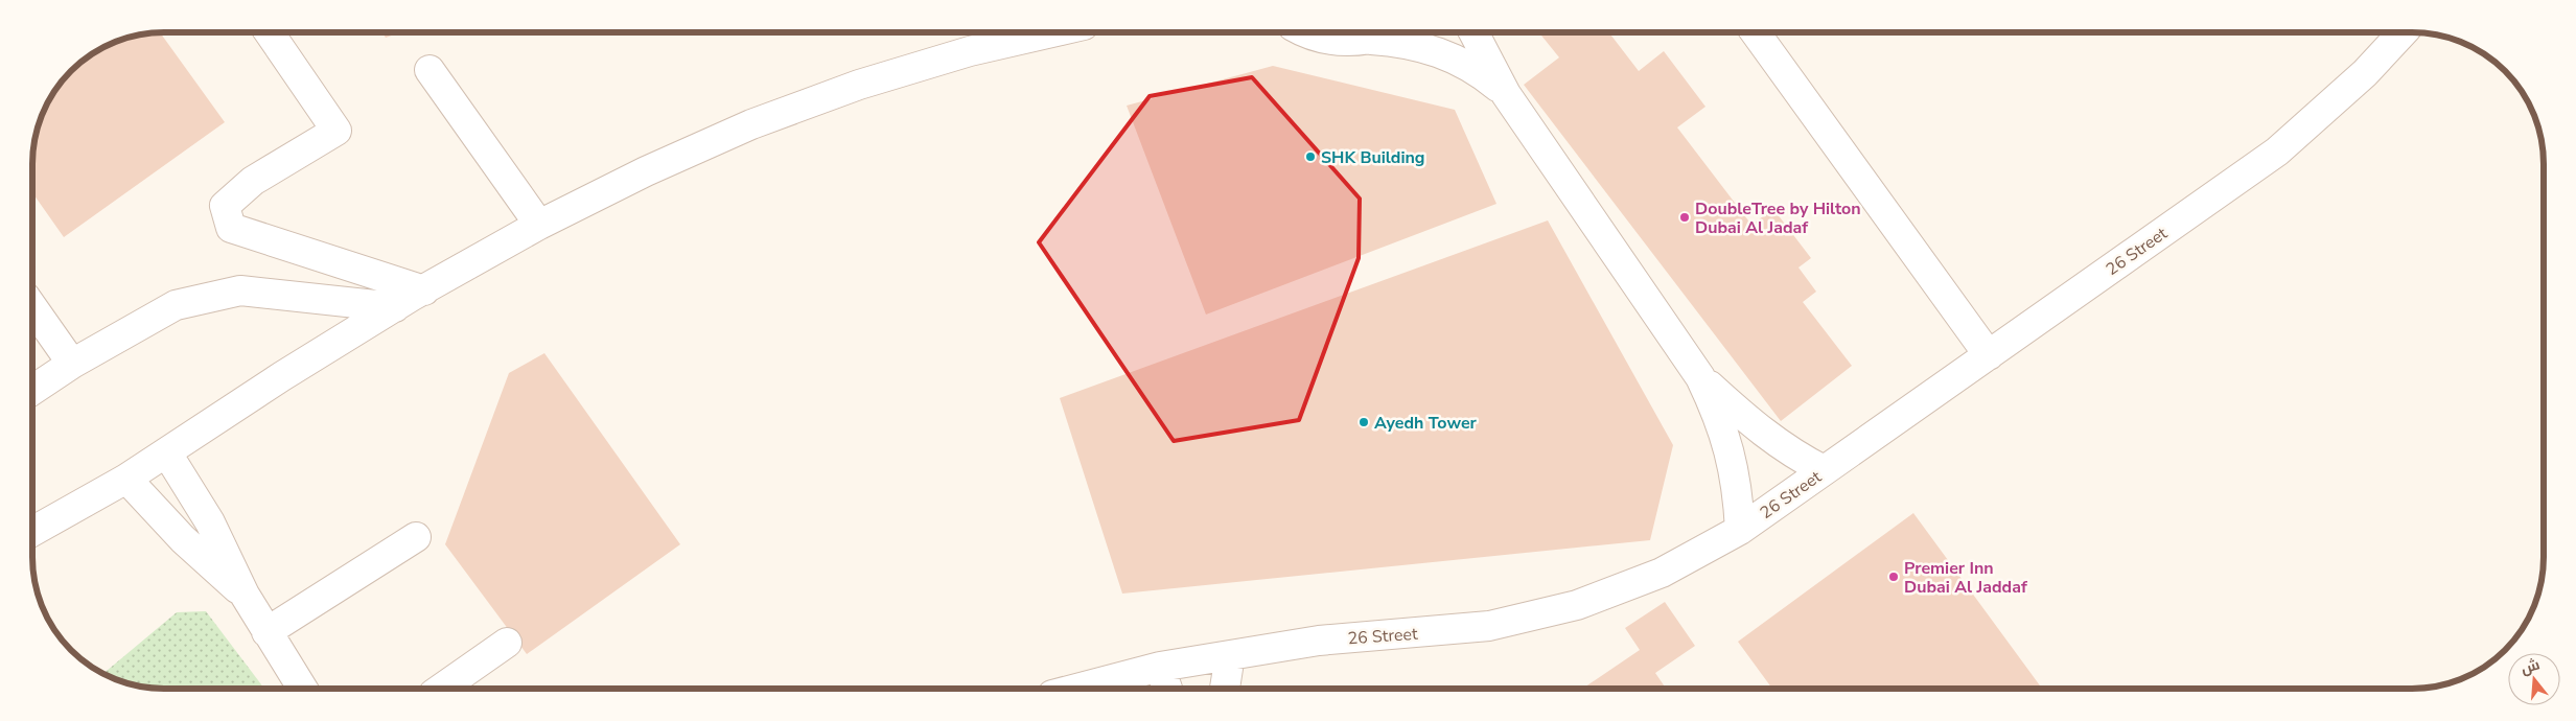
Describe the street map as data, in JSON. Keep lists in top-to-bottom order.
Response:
{
  "streets": {
    "street": ["26 Street"]
  },
  "places": [
    "SHK Building",
    "DoubleTree by Hilton Dubai Al Jadaf",
    "Ayedh Tower",
    "Premier Inn Dubai Al Jaddaf"
  ],
  "north": "top"
}
